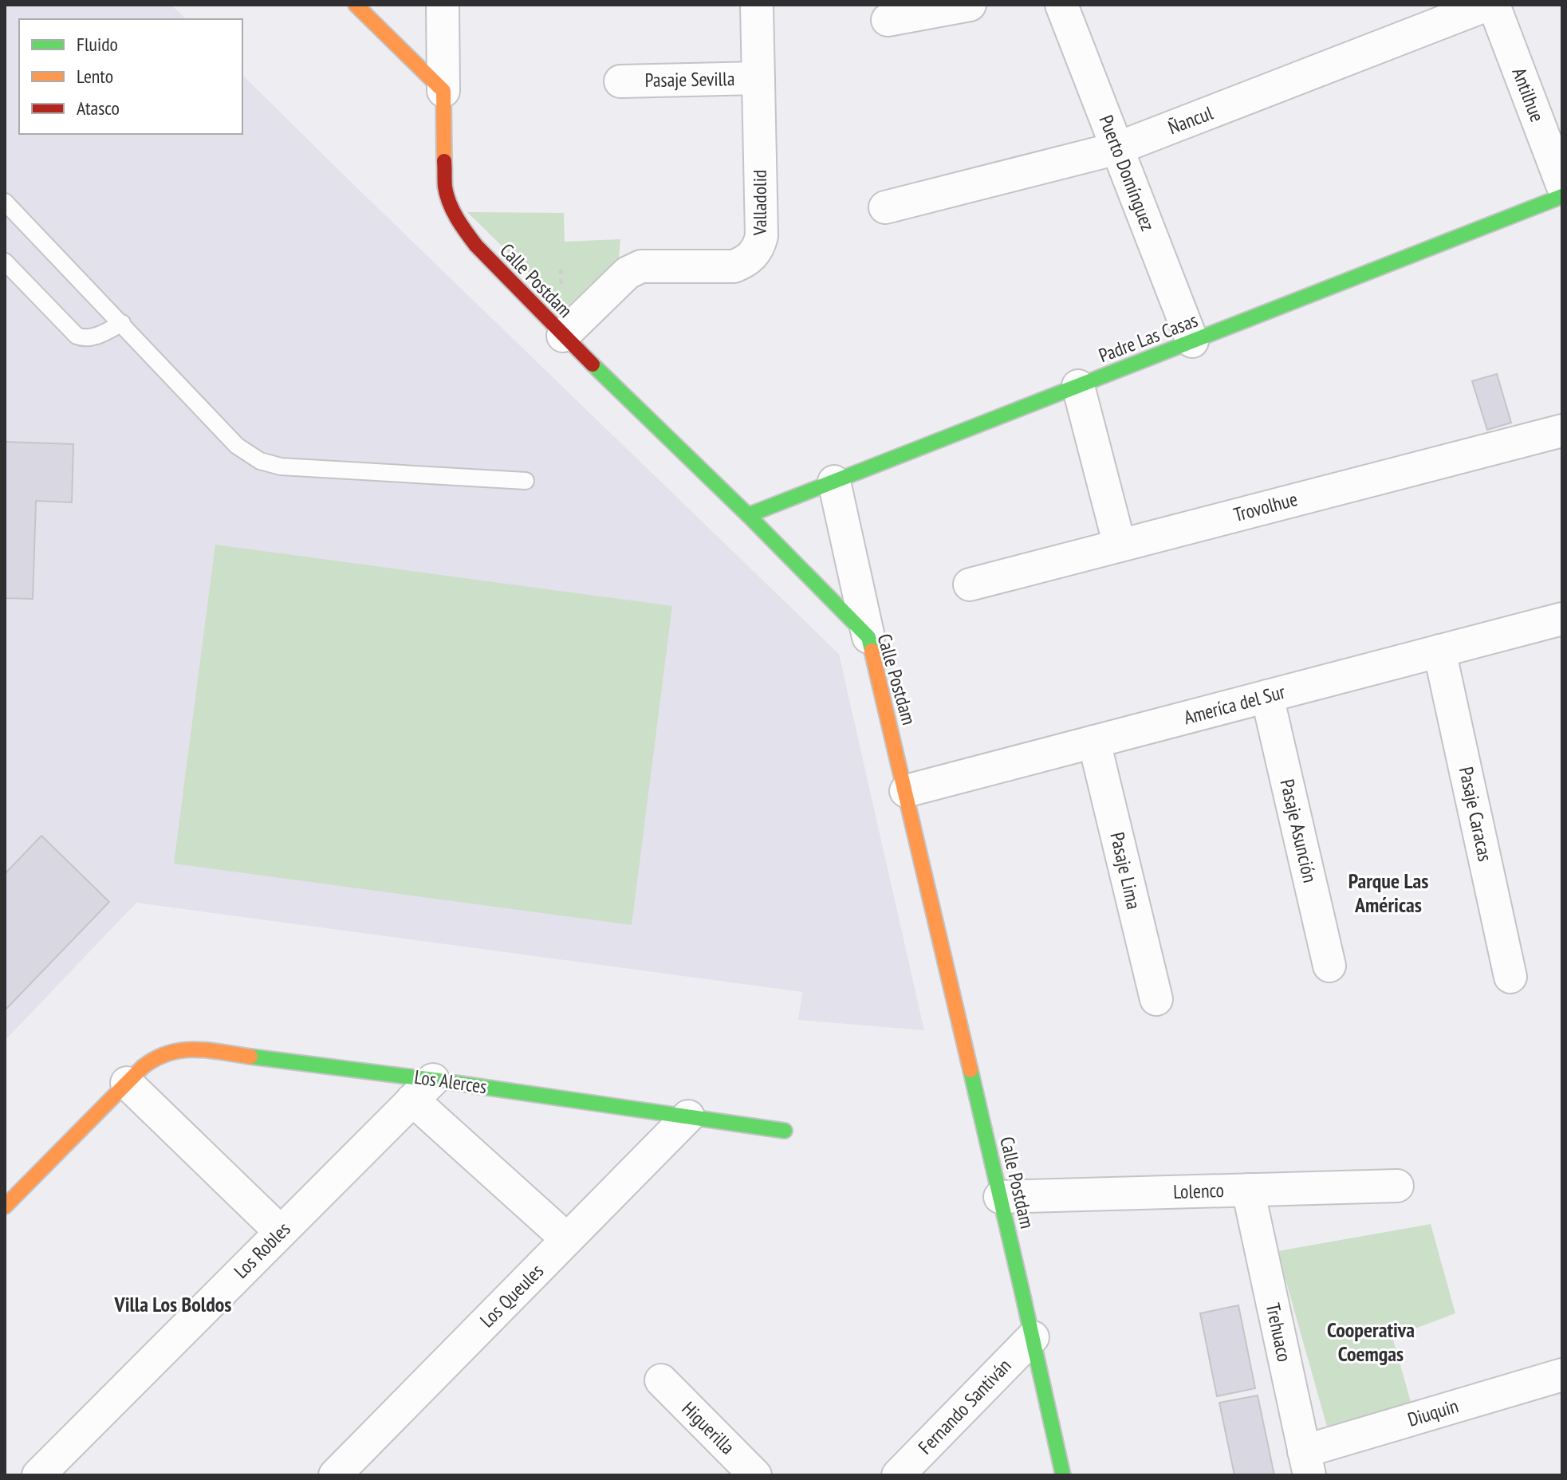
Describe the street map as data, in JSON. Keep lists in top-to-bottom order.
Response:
{
  "streets": {
    "street": [
      "Pasaje Sevilla",
      "Antilhue",
      "Ñancul",
      "Puerto Domínguez",
      "Valladolid",
      "Calle Postdam",
      "Padre Las Casas",
      "Trovolhue",
      "Ameríca del Sur",
      "Pasaje Caracas",
      "Pasaje Asunción",
      "Pasaje Lima",
      "Los Alerces",
      "Lolenco",
      "Los Robles",
      "Los Queules",
      "Trehuaco",
      "Fernando Santiván",
      "Diuquin",
      "Higuerilla"
    ]
  },
  "crossings": [
    ["Pasaje Sevilla", "Valladolid"],
    ["Ñancul", "Puerto Domínguez"],
    ["Puerto Domínguez", "Padre Las Casas"],
    ["Valladolid", "Calle Postdam"],
    ["Calle Postdam", "Padre Las Casas"],
    ["Calle Postdam", "Ameríca del Sur"],
    ["Calle Postdam", "Lolenco"],
    ["Calle Postdam", "Fernando Santiván"],
    ["Ameríca del Sur", "Pasaje Caracas"],
    ["Ameríca del Sur", "Pasaje Asunción"],
    ["Ameríca del Sur", "Pasaje Lima"],
    ["Los Alerces", "Los Robles"],
    ["Los Alerces", "Los Queules"],
    ["Lolenco", "Trehuaco"],
    ["Trehuaco", "Diuquin"]
  ],
  "districts": ["Parque Las Américas", "Villa Los Boldos", "Cooperativa Coemgas"],
  "legend": ["Fluido", "Lento", "Atasco"]
}
